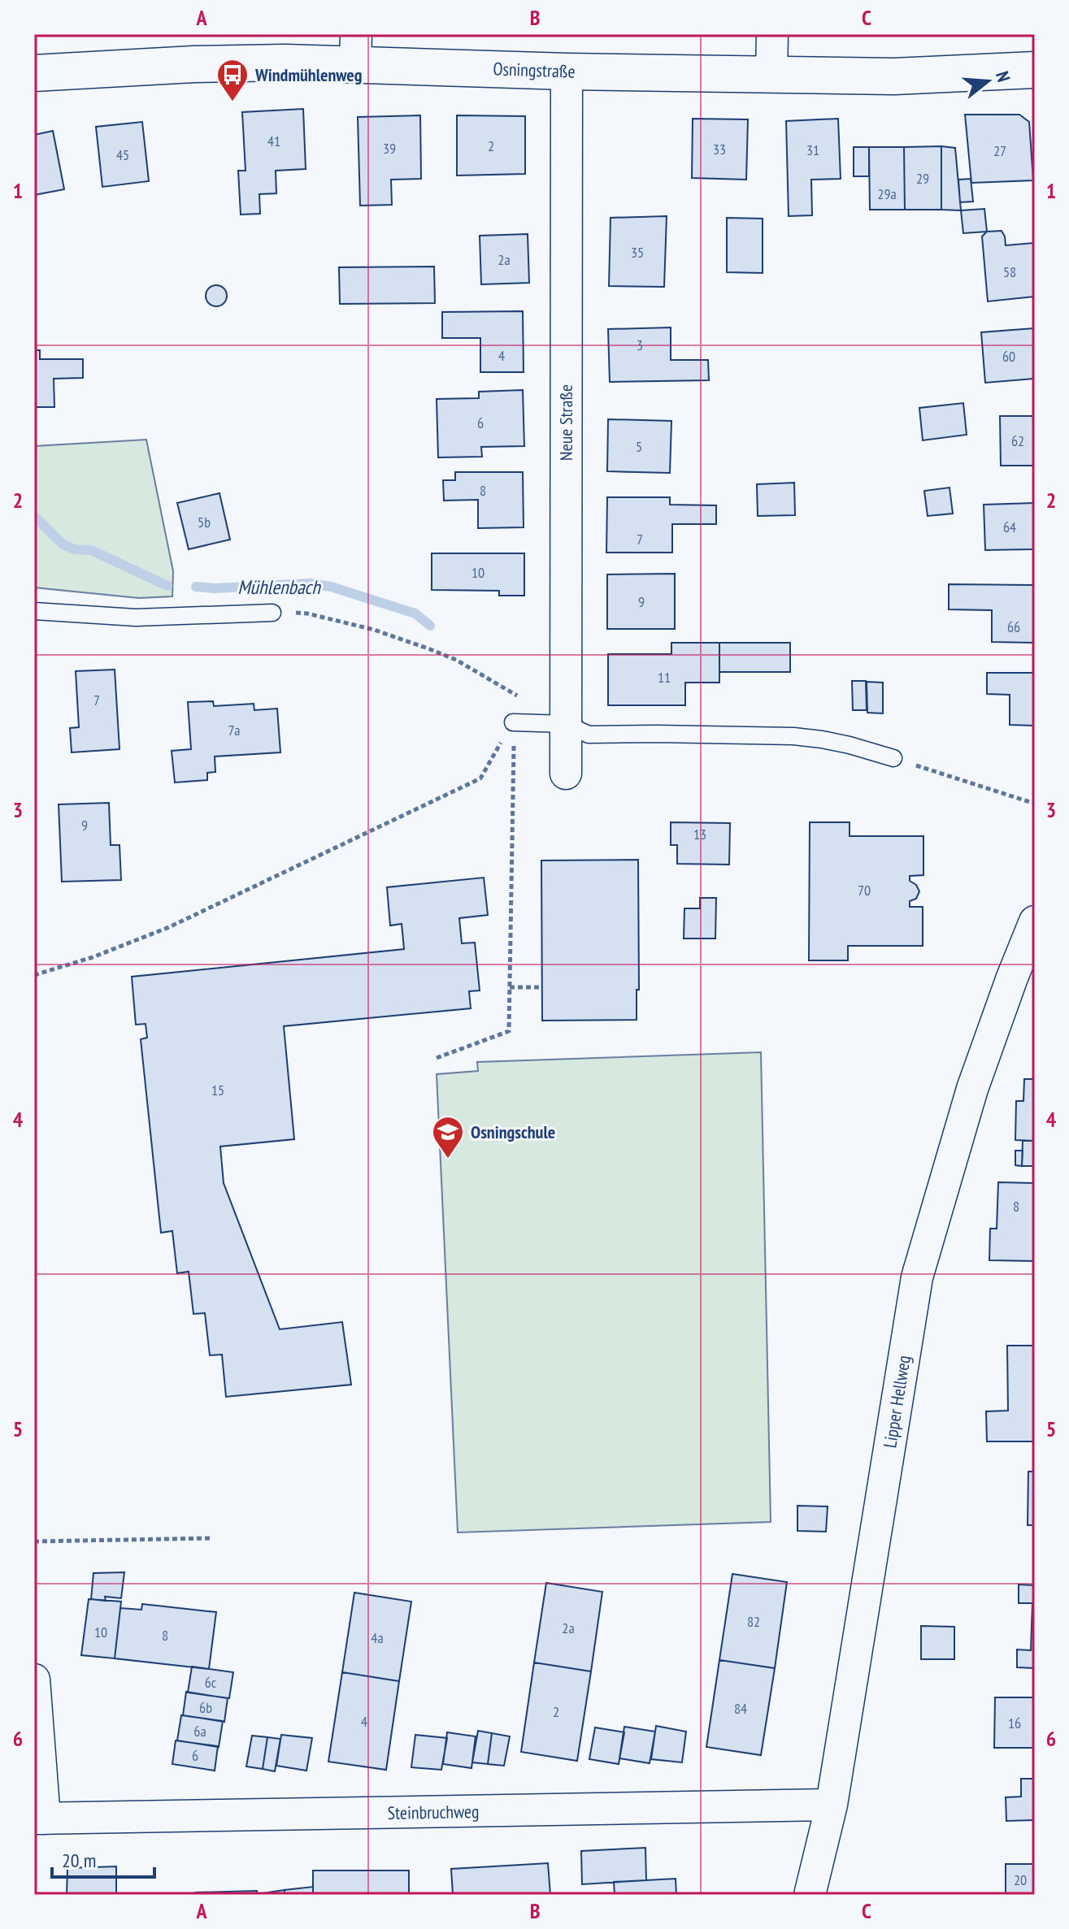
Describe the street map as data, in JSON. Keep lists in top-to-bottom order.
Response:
{
  "streets": {
    "main road": ["Osningstraße"],
    "street": ["Neue Straße", "Lipper Hellweg", "Steinbruchweg"]
  },
  "crossings": [
    ["Osningstraße", "Neue Straße"],
    ["Lipper Hellweg", "Steinbruchweg"]
  ],
  "water": ["Mühlenbach"],
  "places": {
    "bus stop": ["Windmühlenweg"],
    "school or university": ["Osningschule"]
  },
  "house_numbers": [
    "41",
    "2",
    "39",
    "33",
    "31",
    "27",
    "45",
    "29",
    "29a",
    "35",
    "2a",
    "58",
    "3",
    "4",
    "60",
    "6",
    "62",
    "5",
    "8",
    "5b",
    "64",
    "7",
    "10",
    "9",
    "66",
    "11",
    "7",
    "7a",
    "9",
    "13",
    "70",
    "15",
    "8",
    "82",
    "2a",
    "10",
    "8",
    "4a",
    "6c",
    "6b",
    "84",
    "2",
    "4",
    "16",
    "6a",
    "6",
    "20"
  ],
  "scale_bar": "20 m",
  "north": "right",
  "grid": {
    "columns": ["A", "B", "C"],
    "rows": [
      "1",
      "2",
      "3",
      "4",
      "5",
      "6"
    ]
  }
}
